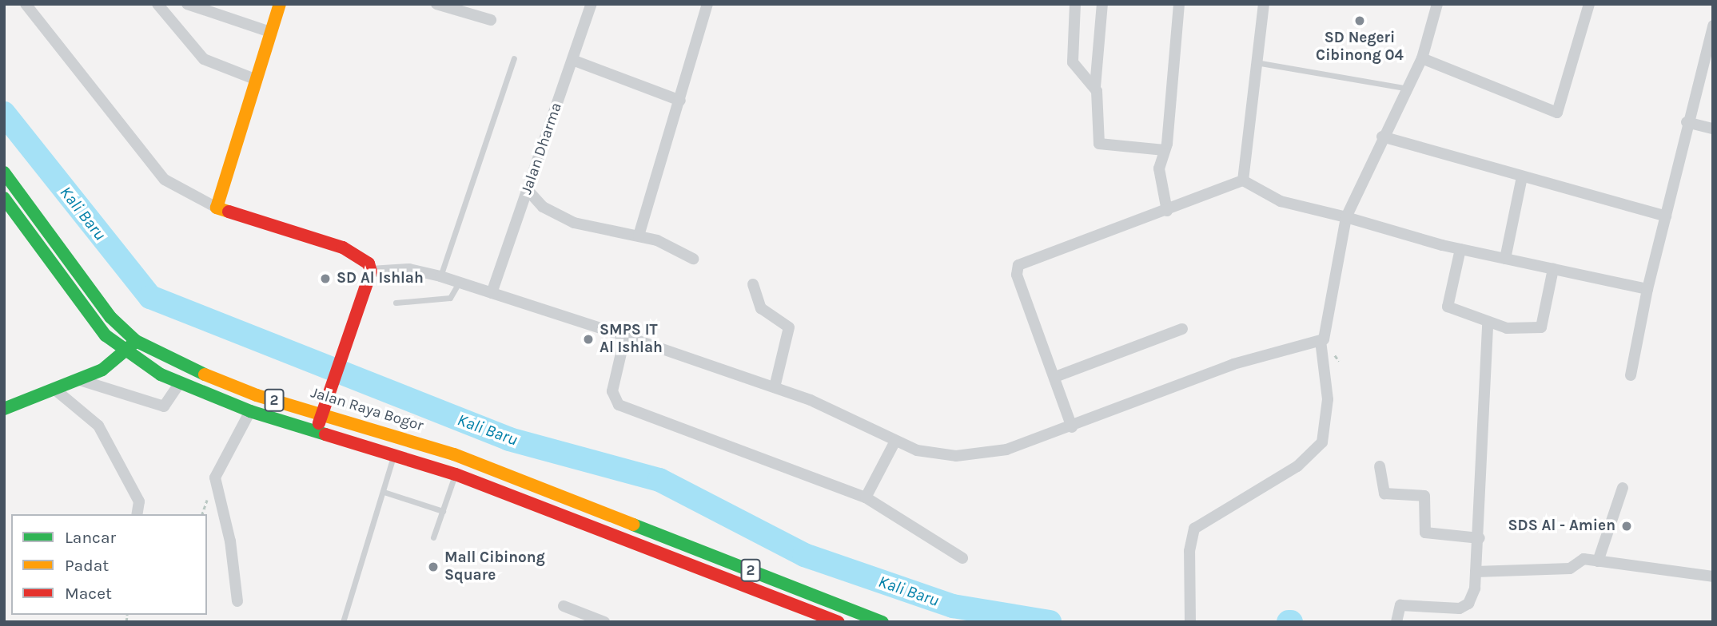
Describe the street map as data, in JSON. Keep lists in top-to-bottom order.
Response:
{
  "streets": {
    "main road": ["2", "Jalan Raya Bogor"],
    "street": ["Jalan Dharma"]
  },
  "water": ["Kali Baru"],
  "places": [
    "SD Negeri Cibinong 04",
    "SD Al Ishlah",
    "SMPS IT Al Ishlah",
    "SDS Al - Amien",
    "Mall Cibinong Square"
  ],
  "legend": ["Lancar", "Padat", "Macet"]
}
